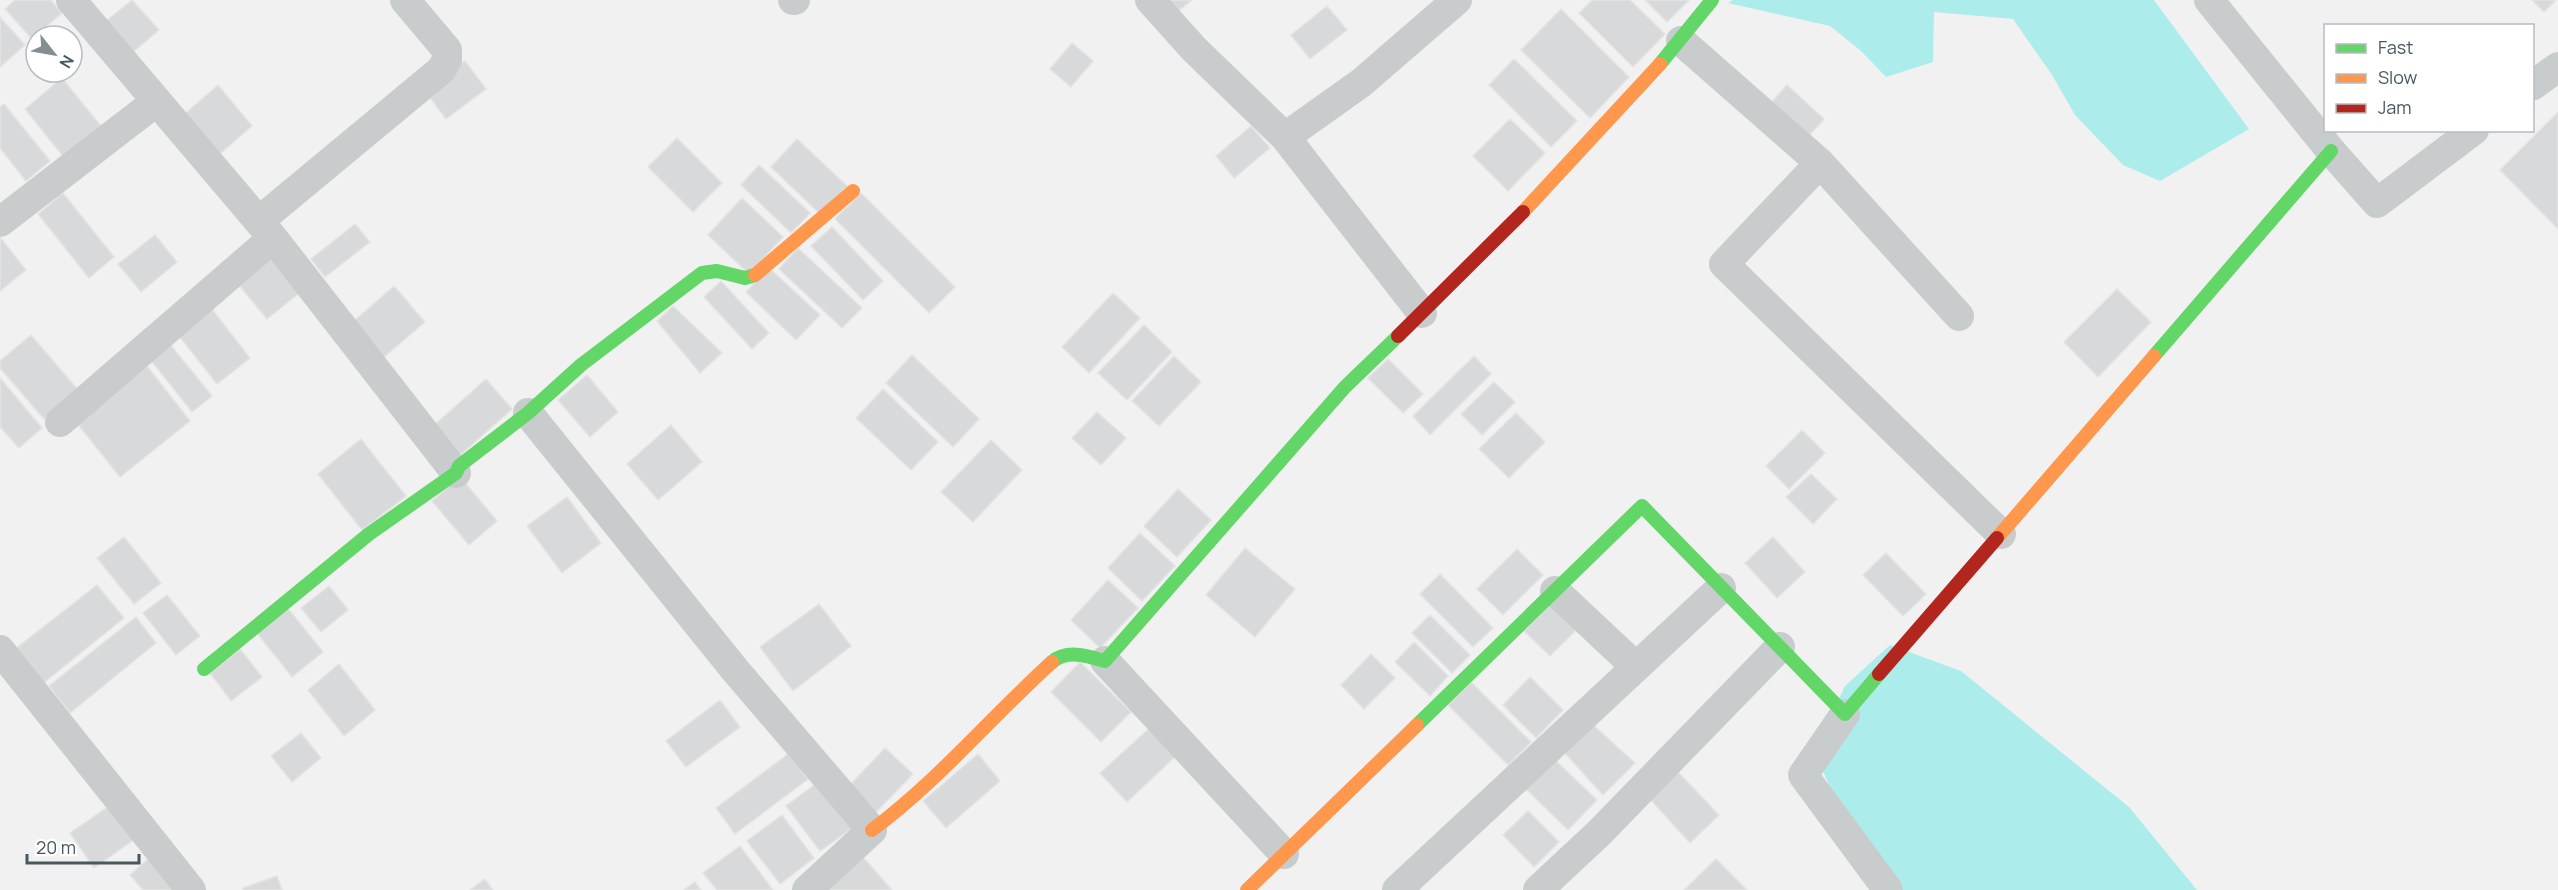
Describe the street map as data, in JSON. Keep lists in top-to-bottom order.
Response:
{
  "legend": ["Fast", "Slow", "Jam"],
  "scale_bar": "20 m",
  "north": "bottom right"
}
